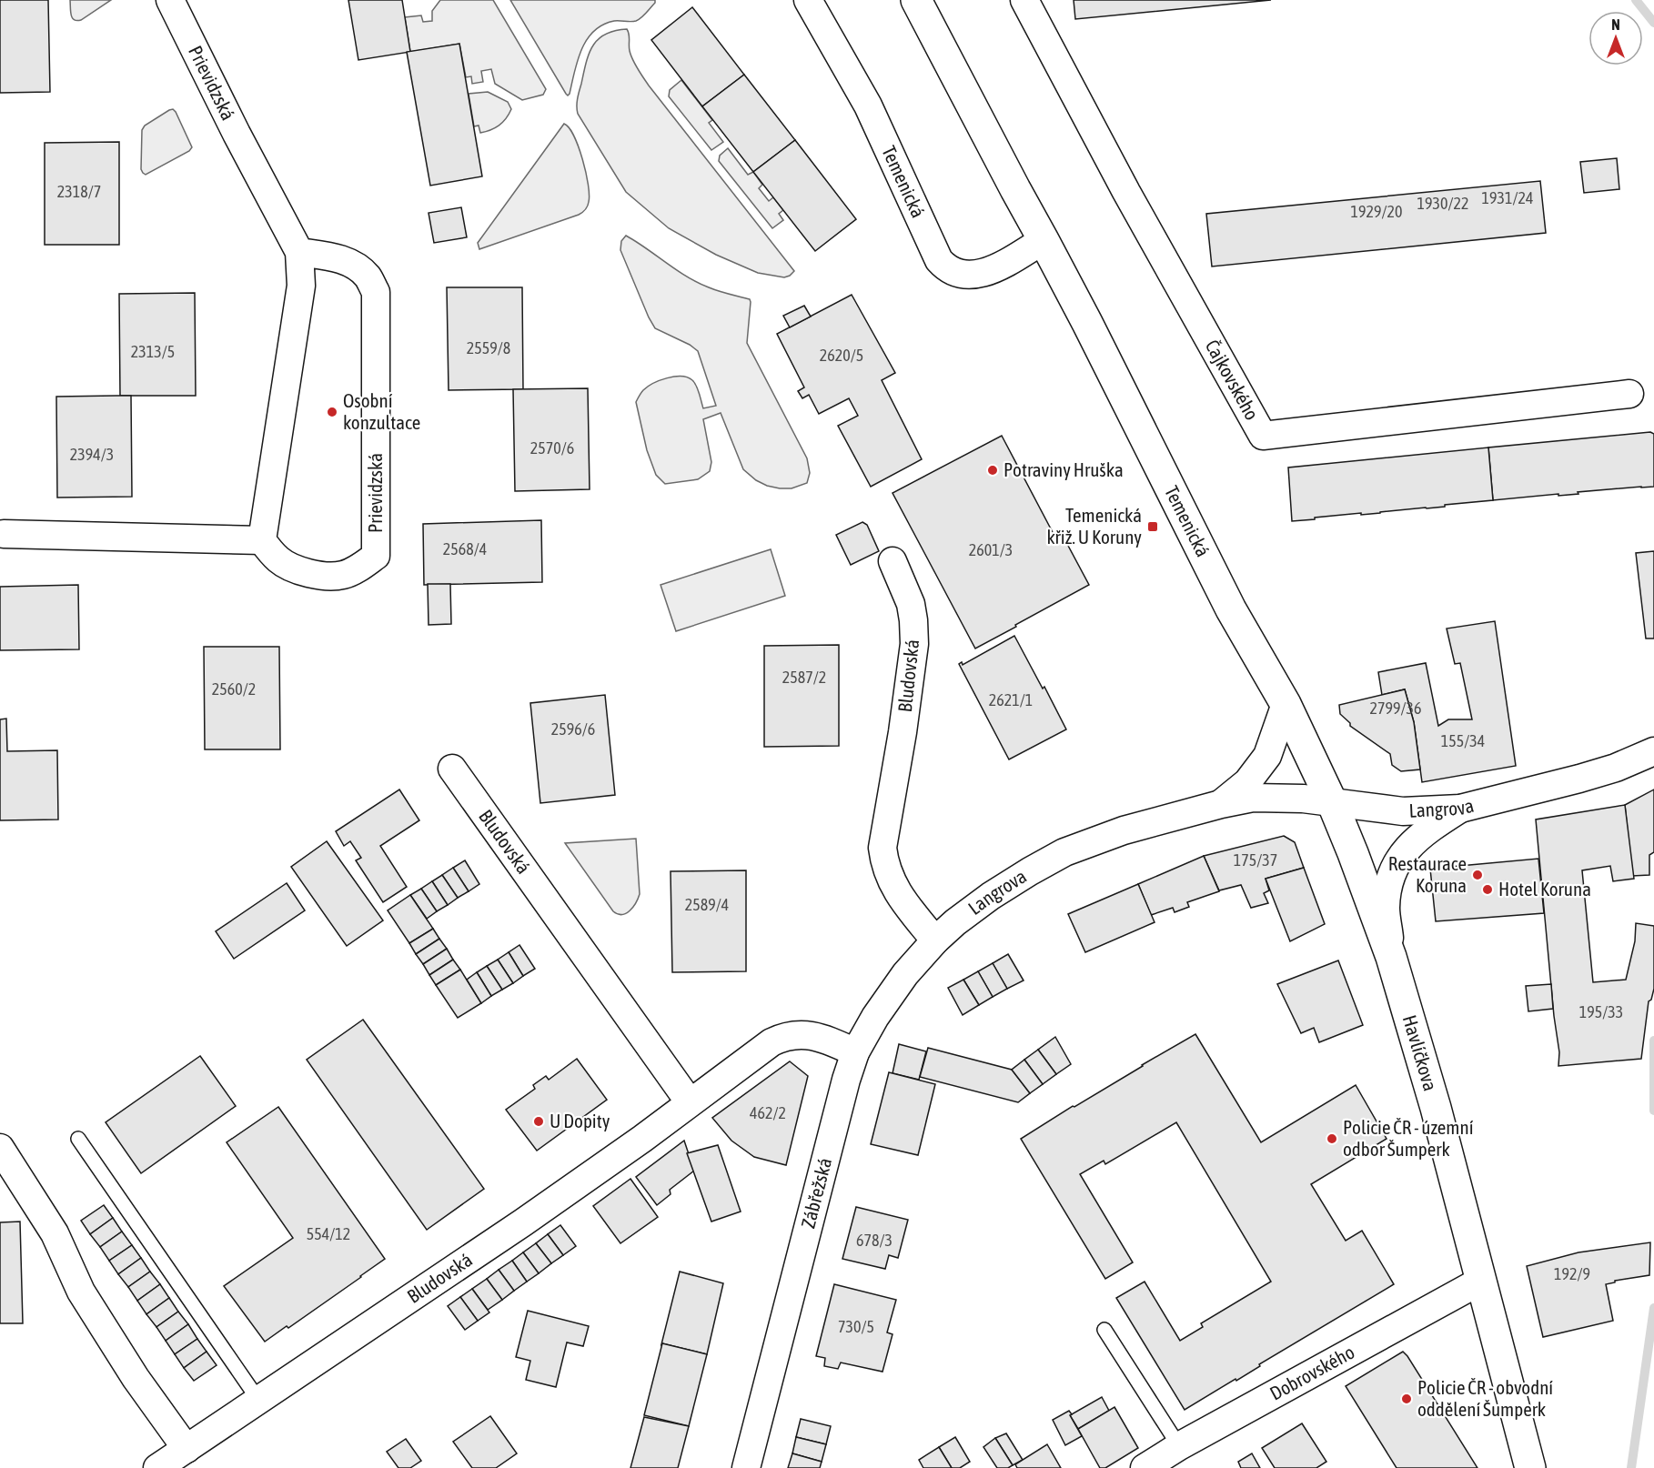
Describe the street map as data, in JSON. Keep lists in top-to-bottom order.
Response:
{
  "streets": {
    "street": [
      "Prievidzská",
      "Temenická",
      "Čajkovského",
      "Bludovská",
      "Langrova",
      "Havlíčkova",
      "Zábřežská",
      "Dobrovského"
    ]
  },
  "crossings": [
    ["Temenická", "Langrova"],
    ["Temenická", "Havlíčkova"],
    ["Bludovská", "Langrova"],
    ["Bludovská", "Zábřežská"],
    ["Langrova", "Havlíčkova"],
    ["Langrova", "Zábřežská"],
    ["Havlíčkova", "Dobrovského"]
  ],
  "places": {
    "other": [
      "Osobní konzultace",
      "Potraviny Hruška",
      "Restaurace Koruna",
      "Hotel Koruna",
      "U Dopity",
      "Policie ČR - územní odbor Šumperk",
      "Policie ČR - obvodní oddělení Šumperk"
    ],
    "transit": ["Temenická křiž. U Koruny"]
  },
  "house_numbers": [
    "2318/7",
    "1931/24",
    "1930/22",
    "1929/20",
    "2559/8",
    "2313/5",
    "2620/5",
    "2570/6",
    "2394/3",
    "2568/4",
    "2601/3",
    "2587/2",
    "2560/2",
    "2621/1",
    "2799/36",
    "2596/6",
    "155/34",
    "175/37",
    "2589/4",
    "195/33",
    "462/2",
    "554/12",
    "678/3",
    "192/9",
    "730/5"
  ],
  "north": "top"
}
